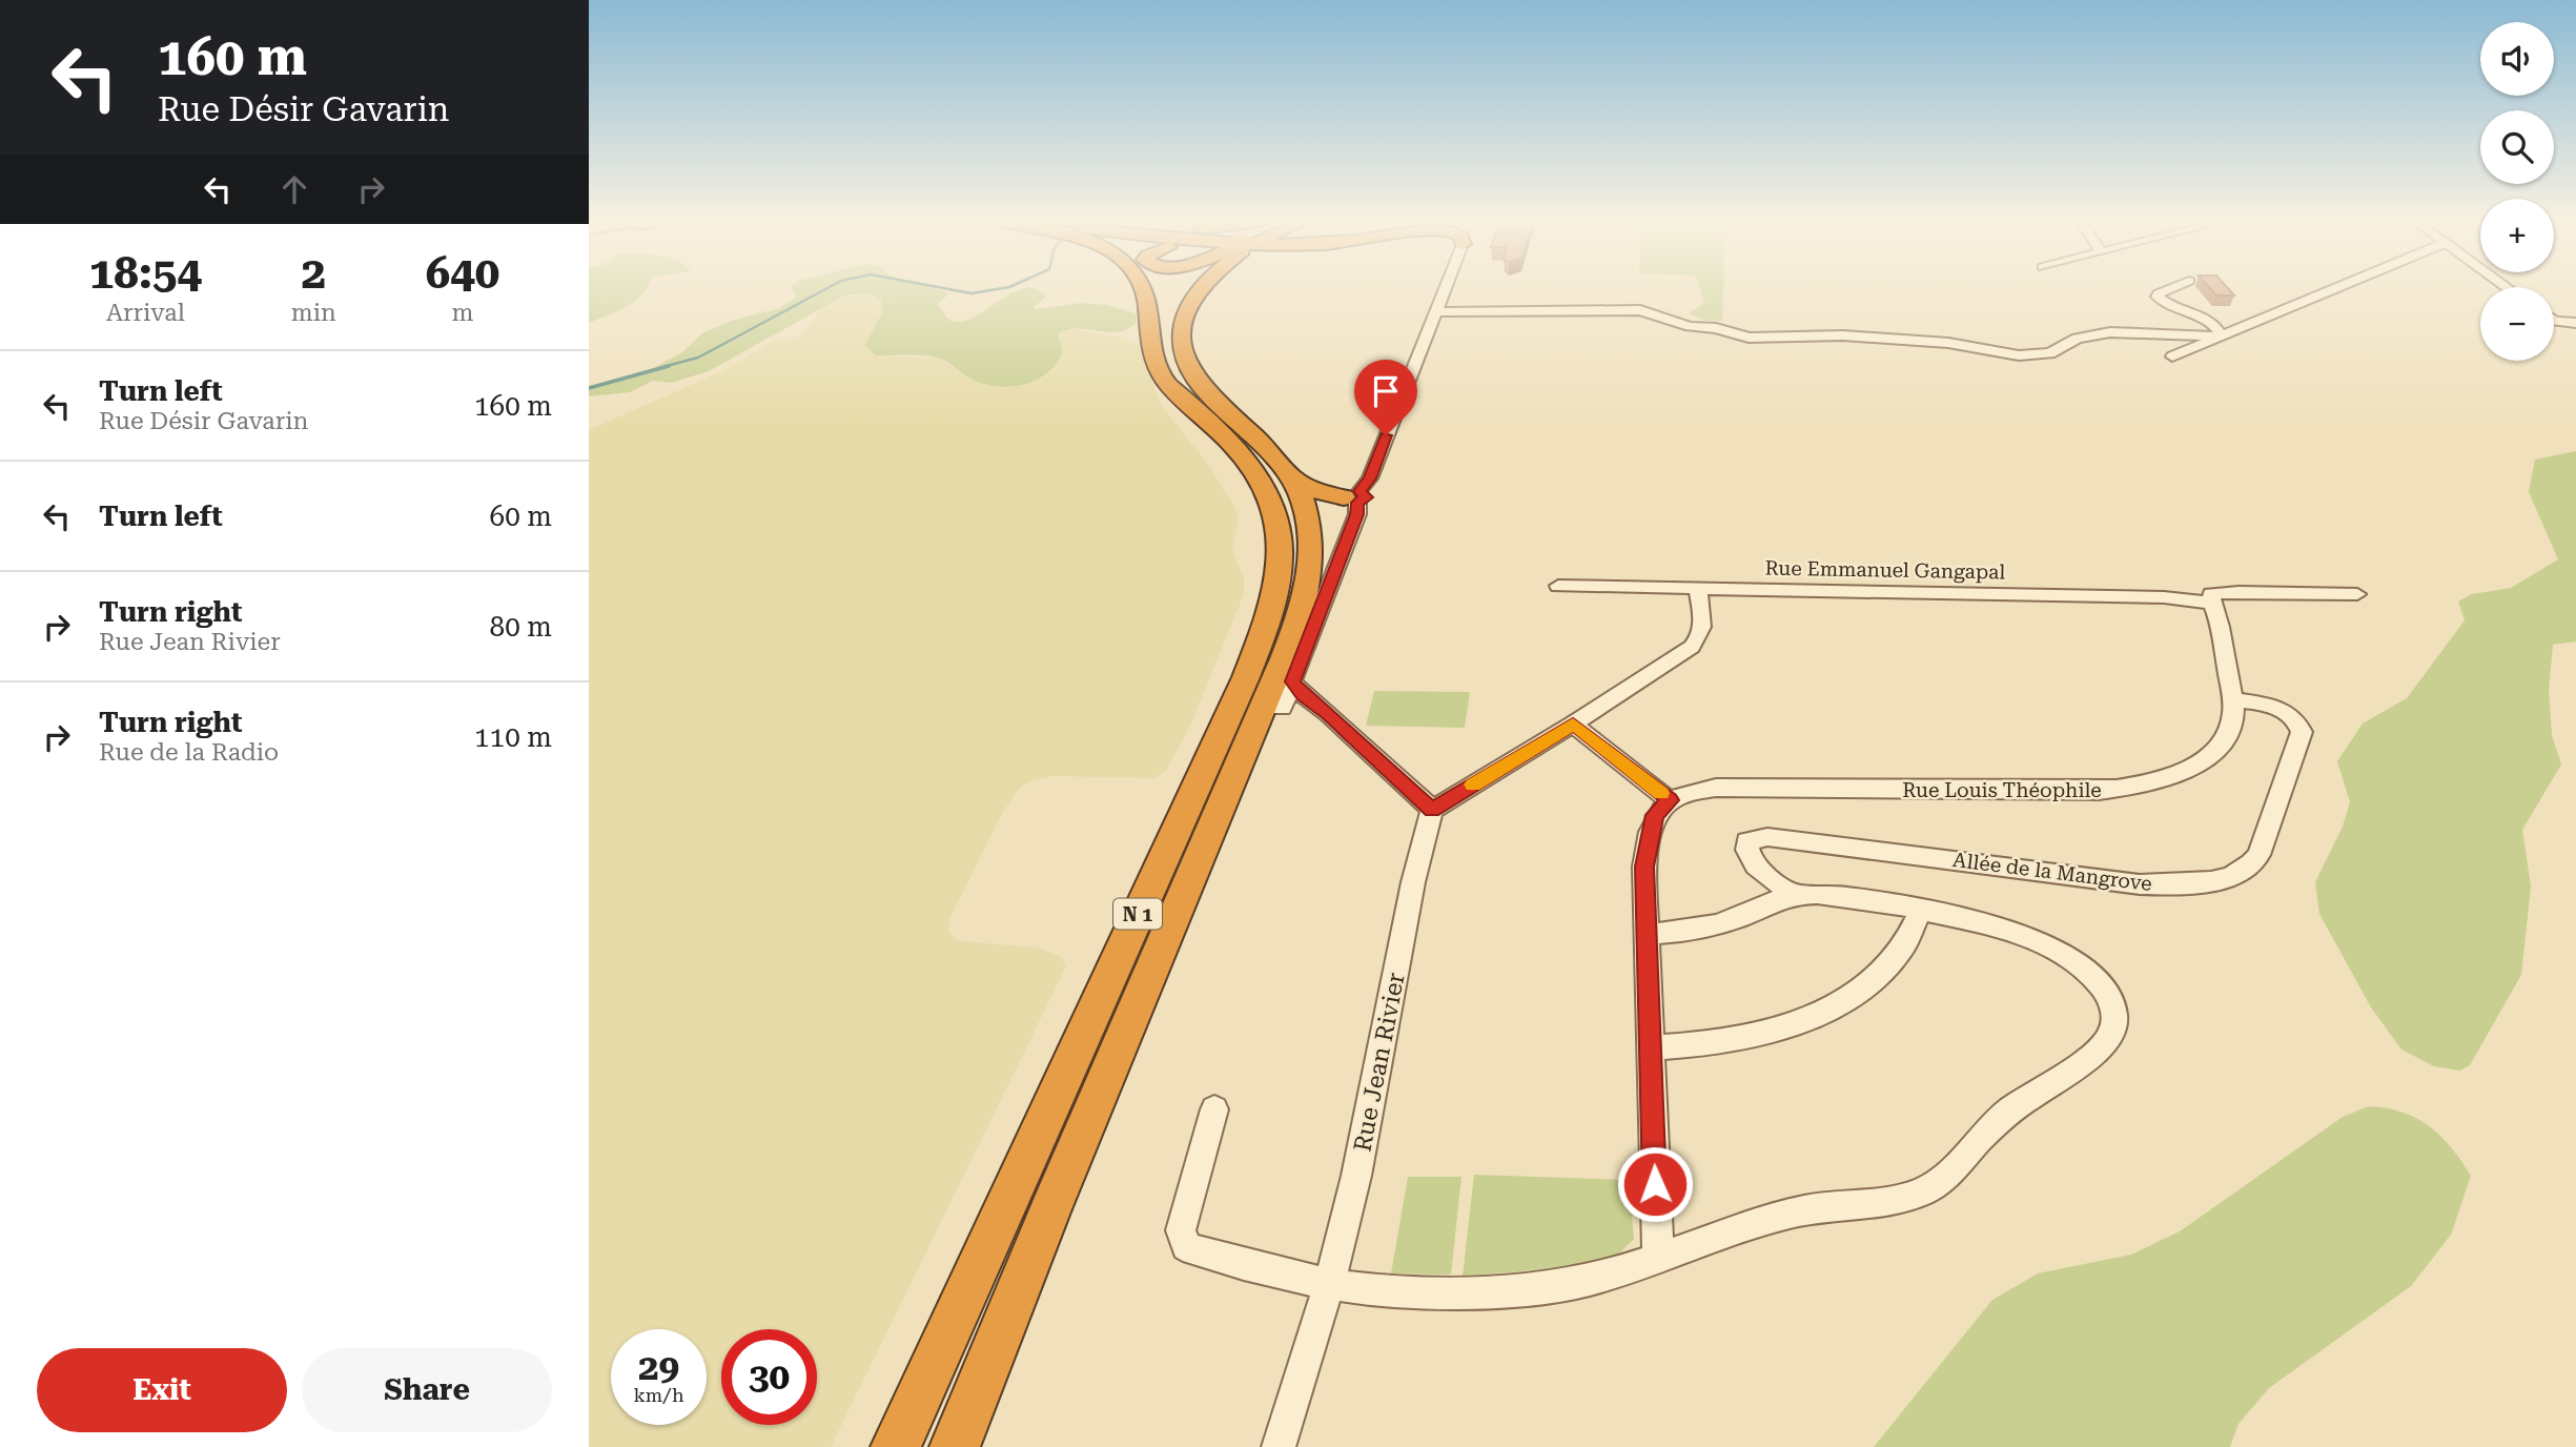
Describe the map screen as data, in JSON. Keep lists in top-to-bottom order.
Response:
{
  "streets": {
    "highway": ["N 1"],
    "street": [
      "Rue Emmanuel Gangapal",
      "Rue Louis Théophile",
      "Allée de la Mangrove",
      "Rue Jean Rivier"
    ]
  },
  "crossings": [
    ["Rue Emmanuel Gangapal", "Rue Louis Théophile"],
    ["Rue Louis Théophile", "Allée de la Mangrove"]
  ],
  "page": {
    "turn": ["160 m", "Rue Désir Gavarin"],
    "map_buttons": ["+", "−"],
    "eta": [
      "18:54",
      "Arrival",
      "2",
      "min",
      "640",
      "m"
    ],
    "list": [
      {
        "name": "Turn left",
        "note": "Rue Désir Gavarin",
        "value": "160 m"
      },
      {
        "name": "Turn left",
        "value": "60 m"
      },
      {
        "name": "Turn right",
        "note": "Rue Jean Rivier",
        "value": "80 m"
      },
      {
        "name": "Turn right",
        "note": "Rue de la Radio",
        "value": "110 m"
      }
    ],
    "speed": "29 km/h",
    "limit": "30",
    "buttons": ["Exit", "Share"]
  }
}
